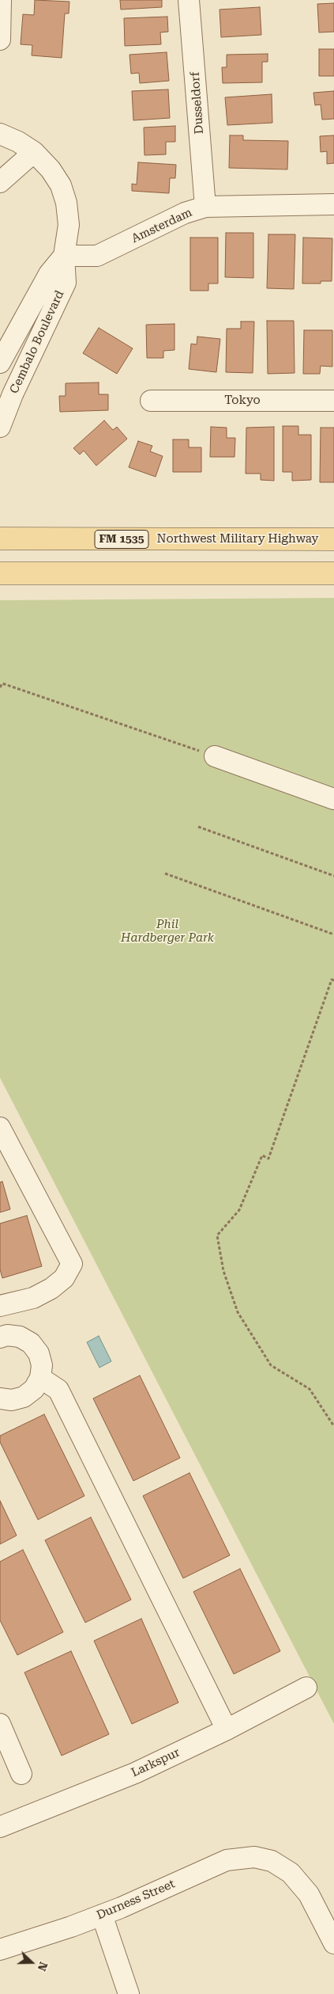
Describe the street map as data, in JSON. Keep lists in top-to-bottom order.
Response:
{
  "streets": {
    "main road": ["FM 1535", "Northwest Military Highway"],
    "street": [
      "Dusseldorf",
      "Amsterdam",
      "Cembalo Boulevard",
      "Tokyo",
      "Larkspur",
      "Durness Street"
    ]
  },
  "crossings": [
    ["Dusseldorf", "Amsterdam"],
    ["Amsterdam", "Cembalo Boulevard"]
  ],
  "parks": ["Phil Hardberger Park"],
  "north": "right"
}
